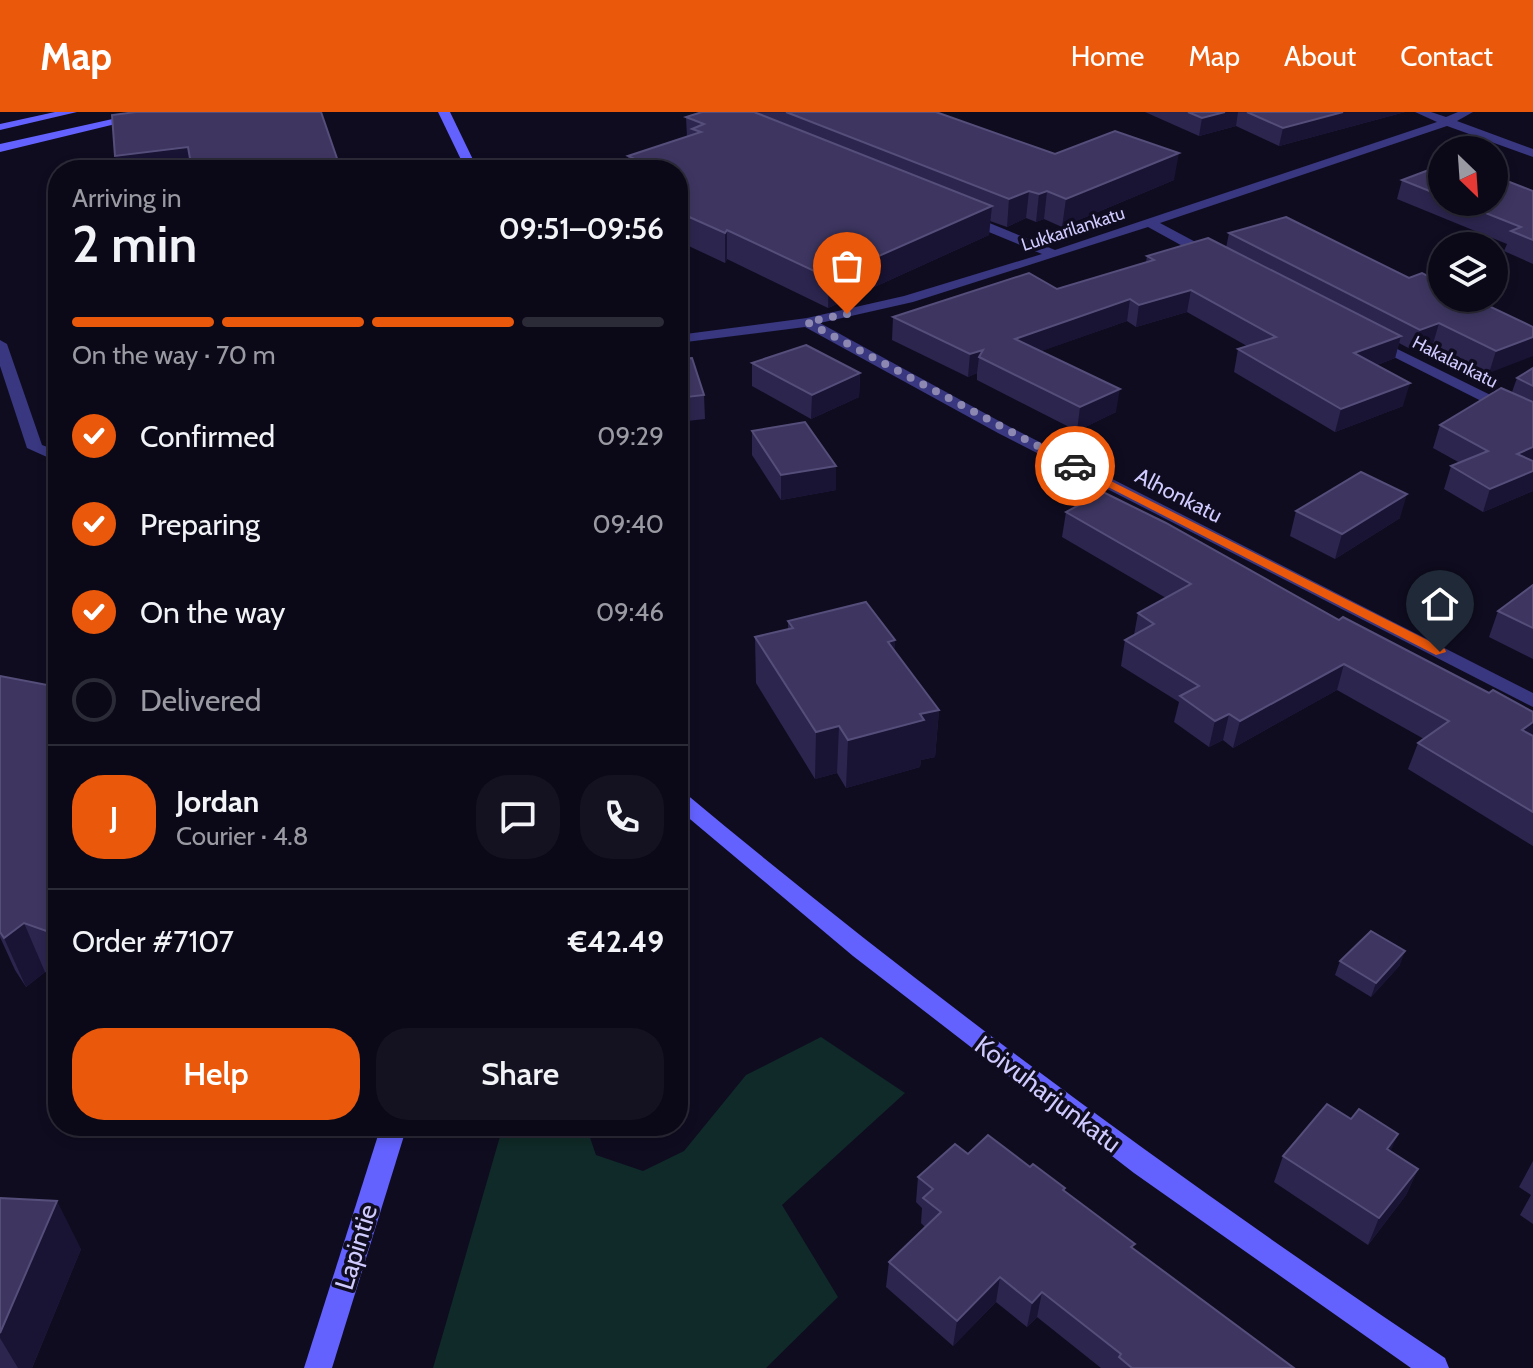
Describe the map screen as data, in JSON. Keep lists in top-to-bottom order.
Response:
{
  "streets": {
    "main road": ["Koivuharjunkatu", "Lapintie"],
    "street": ["Lukkarilankatu", "Hakalankatu", "Alhonkatu"]
  },
  "crossings": [
    ["Lukkarilankatu", "Alhonkatu"]
  ],
  "north": "bottom right",
  "page": {
    "header": "Map",
    "nav": [
      "Home",
      "Map",
      "About",
      "Contact"
    ],
    "heading": ["2 min", "Arriving in", "09:51–09:56"],
    "panel": [
      "Jordan",
      "Courier · 4.8",
      "Order #7107",
      "€42.49"
    ],
    "bar": "On the way · 70 m",
    "list": [
      ["Confirmed", "09:29"],
      ["Preparing", "09:40"],
      ["On the way", "09:46"],
      "Delivered"
    ],
    "round": "J",
    "buttons": ["Help", "Share"]
  }
}
